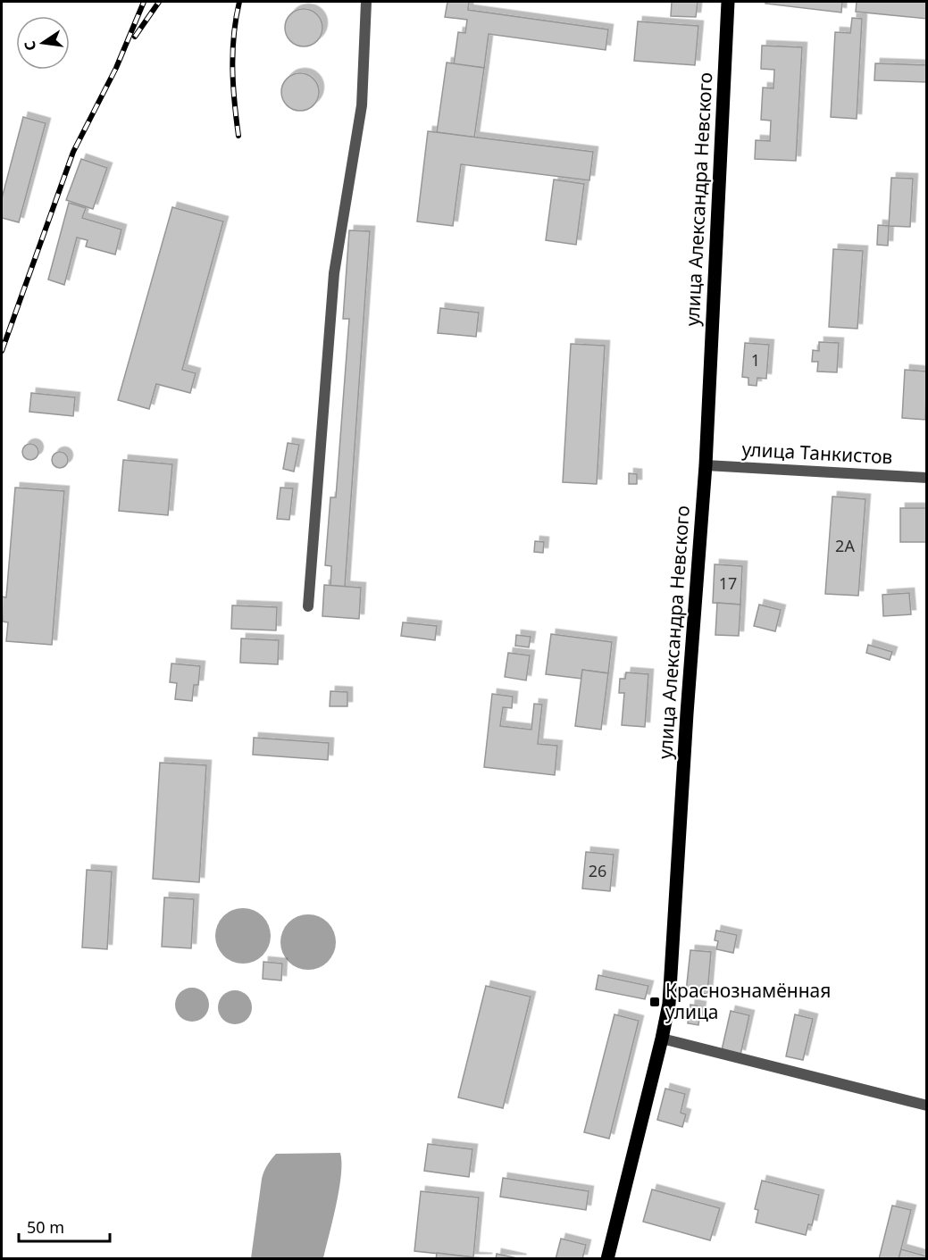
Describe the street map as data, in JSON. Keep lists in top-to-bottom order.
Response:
{
  "streets": {
    "main road": ["улица Александра Невского"],
    "street": ["улица Танкистов"]
  },
  "crossings": [
    ["улица Александра Невского", "улица Танкистов"]
  ],
  "places": {
    "transit": ["Краснознамённая улица"]
  },
  "house_numbers": [
    "1",
    "2А",
    "17",
    "26"
  ],
  "scale_bar": "50 m",
  "north": "left"
}
